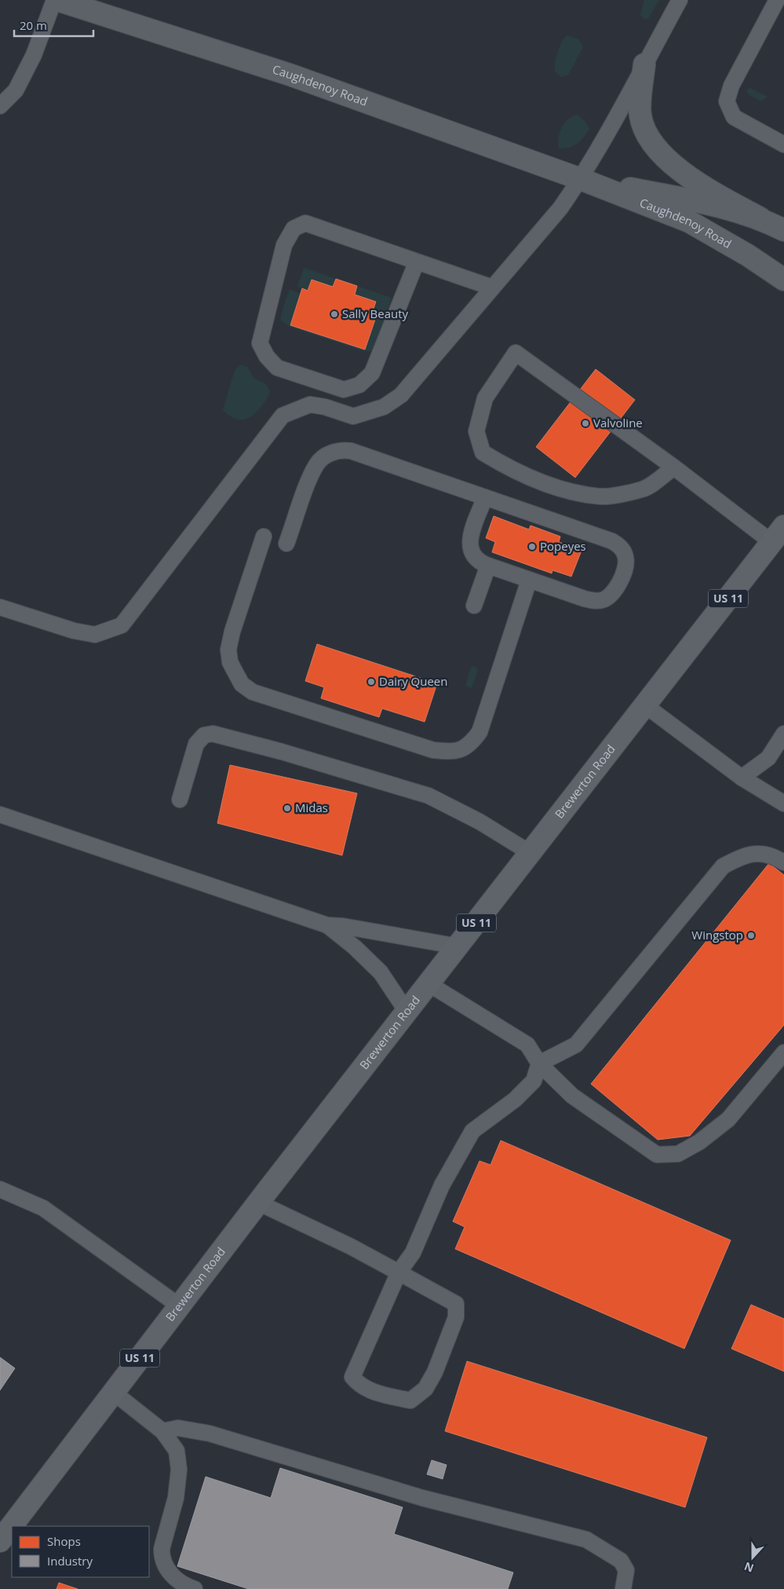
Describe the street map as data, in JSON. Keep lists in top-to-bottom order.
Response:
{
  "streets": {
    "main road": ["US 11", "Brewerton Road"],
    "street": ["Caughdenoy Road"]
  },
  "places": [
    "Sally Beauty",
    "Valvoline",
    "Popeyes",
    "Dairy Queen",
    "Midas",
    "Wingstop"
  ],
  "legend": ["Shops", "Industry"],
  "scale_bar": "20 m",
  "north": "bottom"
}
